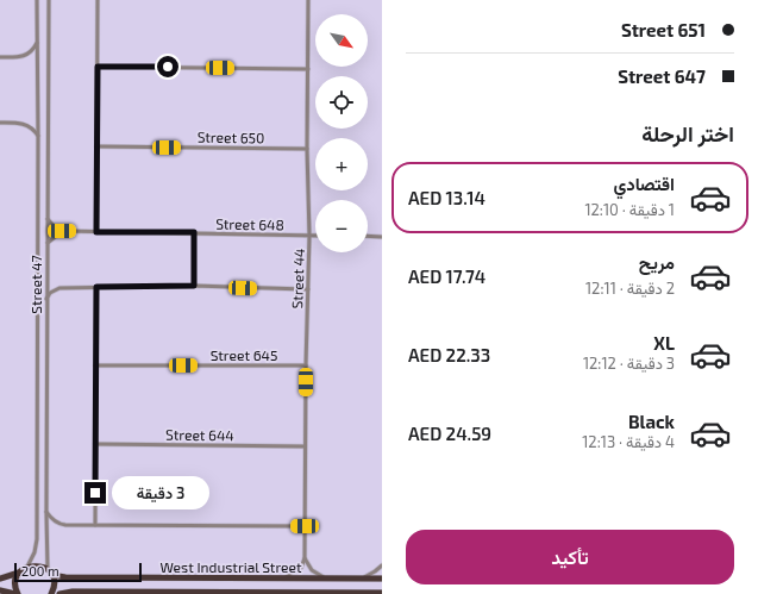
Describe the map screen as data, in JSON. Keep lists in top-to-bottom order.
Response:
{
  "streets": {
    "main road": ["West Industrial Street"],
    "street": [
      "Street 650",
      "Street 648",
      "Street 44",
      "Street 47",
      "Street 645",
      "Street 644"
    ]
  },
  "crossings": [
    ["Street 650", "Street 44"],
    ["Street 648", "Street 44"],
    ["Street 44", "Street 645"],
    ["Street 44", "Street 644"],
    ["Street 47", "West Industrial Street"]
  ],
  "scale_bar": "200 m",
  "north": "bottom right",
  "page": {
    "banner": ["Street 651", "Street 647"],
    "map_buttons": ["+", "−"],
    "heading": "اختر الرحلة",
    "list": [
      {
        "name": "اقتصادي",
        "note": "1 دقيقة · 12:10",
        "value": "AED 13.14"
      },
      {
        "name": "مريح",
        "note": "2 دقيقة · 12:11",
        "value": "AED 17.74"
      },
      {
        "name": "XL",
        "note": "3 دقيقة · 12:12",
        "value": "AED 22.33"
      },
      {
        "name": "Black",
        "note": "4 دقيقة · 12:13",
        "value": "AED 24.59"
      }
    ],
    "bubble": "3 دقيقة",
    "buttons": "تأكيد",
    "scale": "200 m"
  }
}
